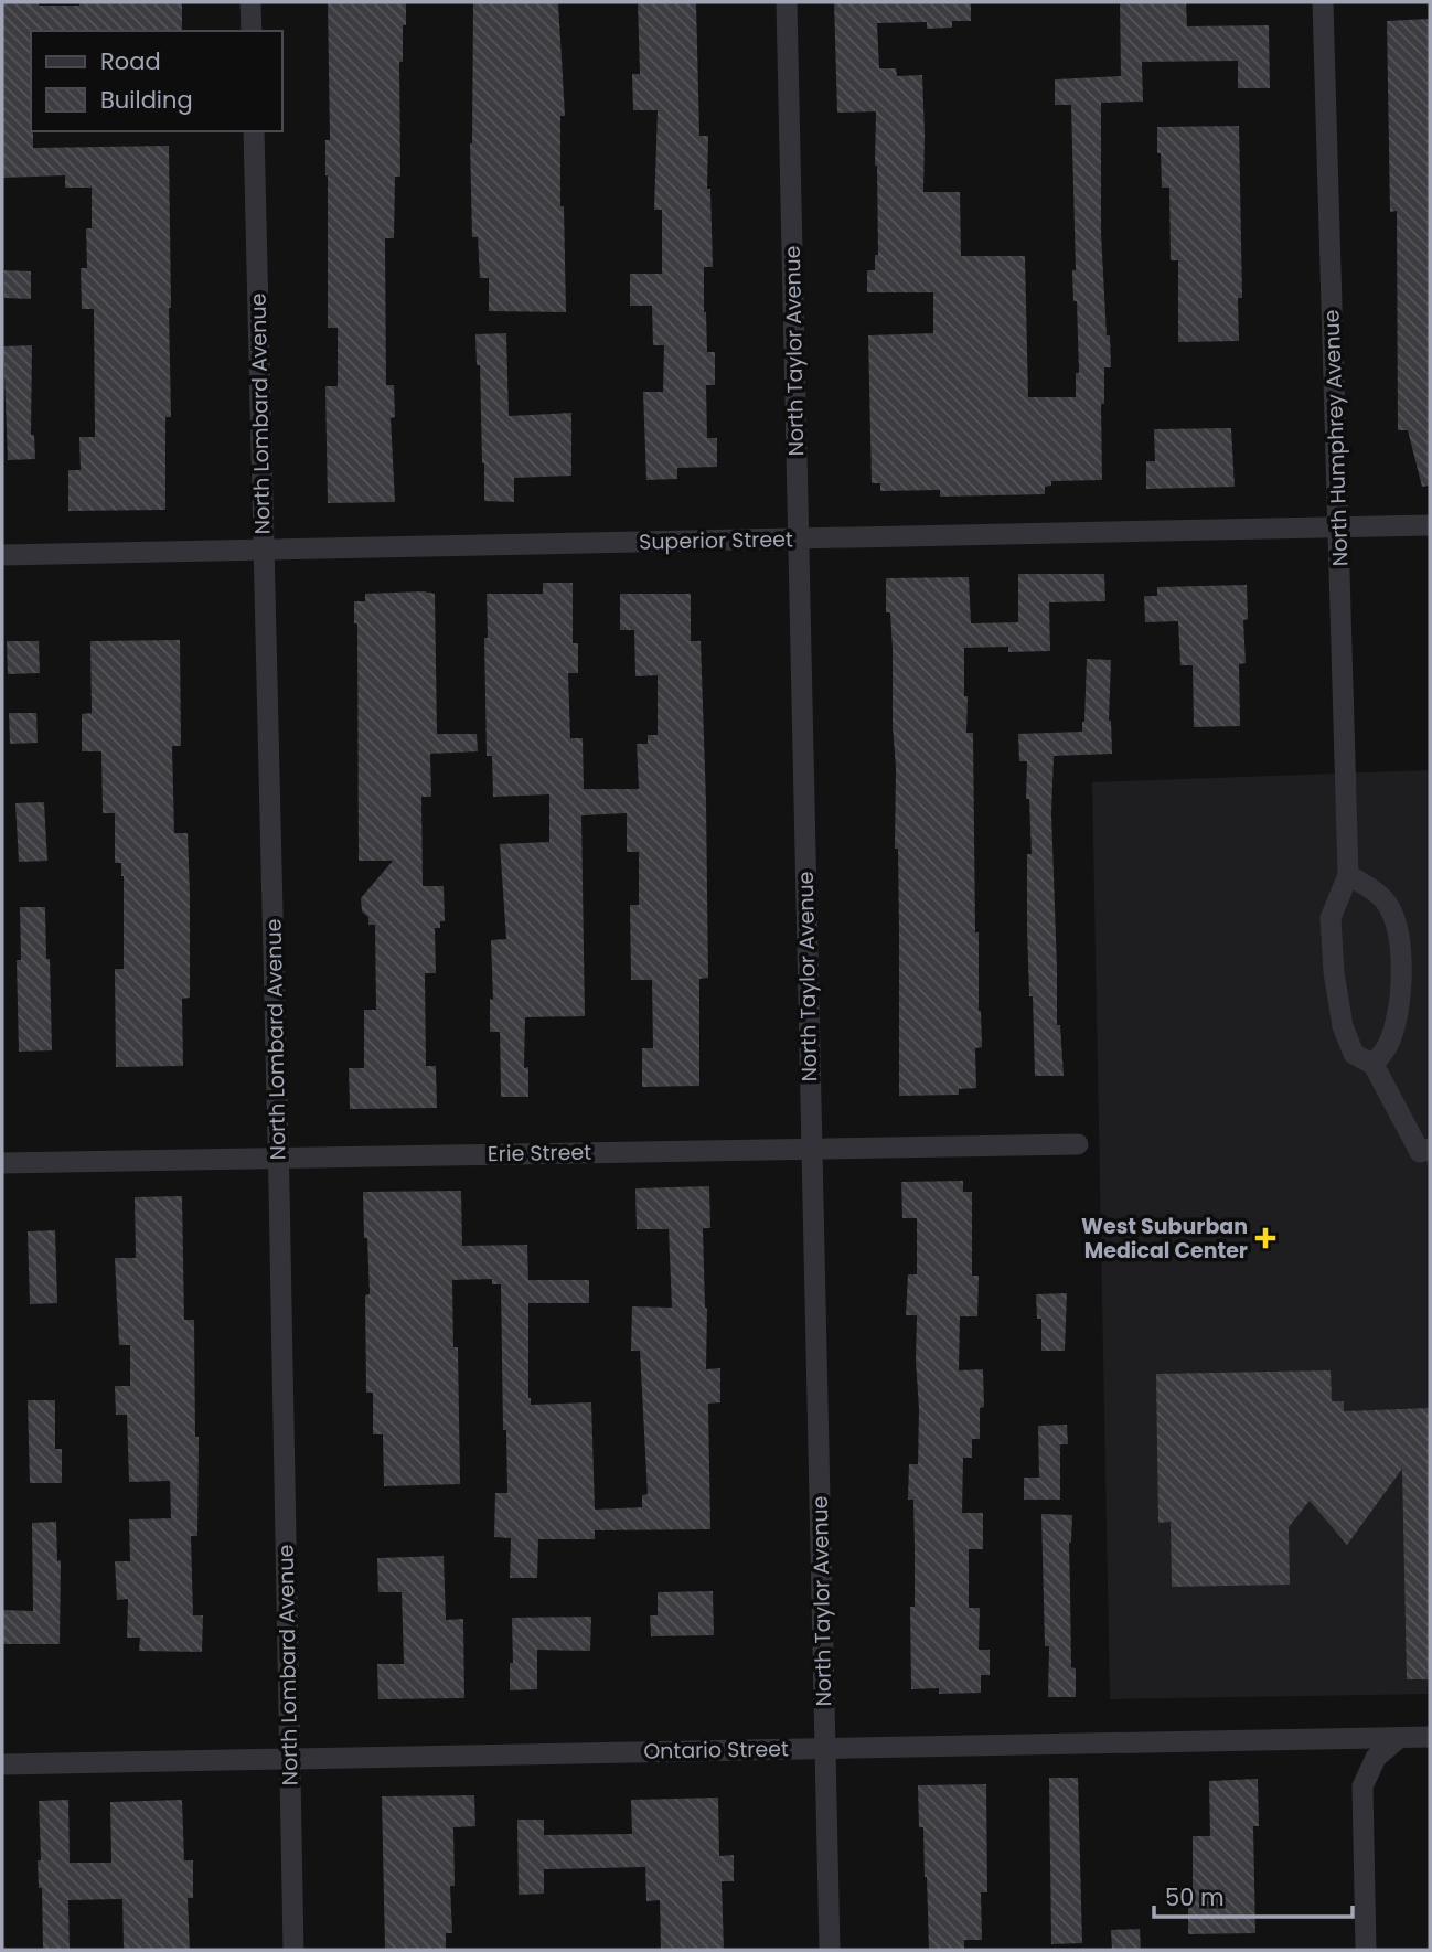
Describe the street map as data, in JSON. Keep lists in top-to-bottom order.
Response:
{
  "streets": {
    "street": [
      "North Taylor Avenue",
      "North Lombard Avenue",
      "North Humphrey Avenue",
      "Superior Street",
      "Erie Street",
      "Ontario Street"
    ]
  },
  "crossings": [
    ["North Taylor Avenue", "Superior Street"],
    ["North Taylor Avenue", "Erie Street"],
    ["North Taylor Avenue", "Ontario Street"],
    ["North Lombard Avenue", "Superior Street"],
    ["North Lombard Avenue", "Erie Street"],
    ["North Lombard Avenue", "Ontario Street"],
    ["North Humphrey Avenue", "Superior Street"]
  ],
  "places": {
    "health": ["West Suburban Medical Center"]
  },
  "legend": ["Road", "Building"],
  "scale_bar": "50 m"
}
